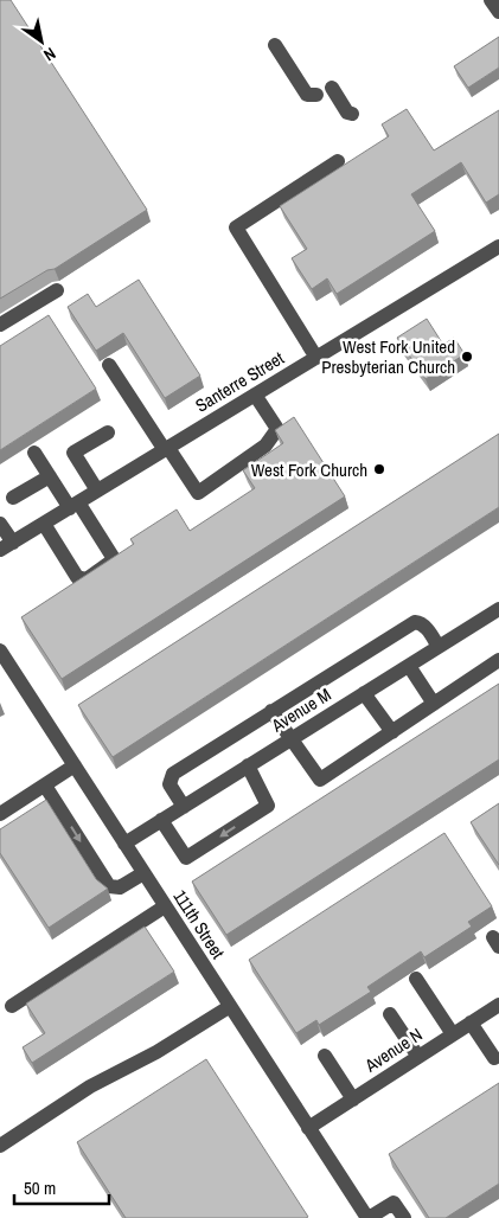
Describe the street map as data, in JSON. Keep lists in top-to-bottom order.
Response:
{
  "streets": {
    "street": [
      "Santerre Street",
      "Avenue M",
      "111th Street",
      "Avenue N"
    ]
  },
  "crossings": [
    ["Avenue M", "111th Street"],
    ["111th Street", "Avenue N"]
  ],
  "places": ["West Fork United Presbyterian Church", "West Fork Church"],
  "scale_bar": "50 m",
  "north": "bottom right"
}
